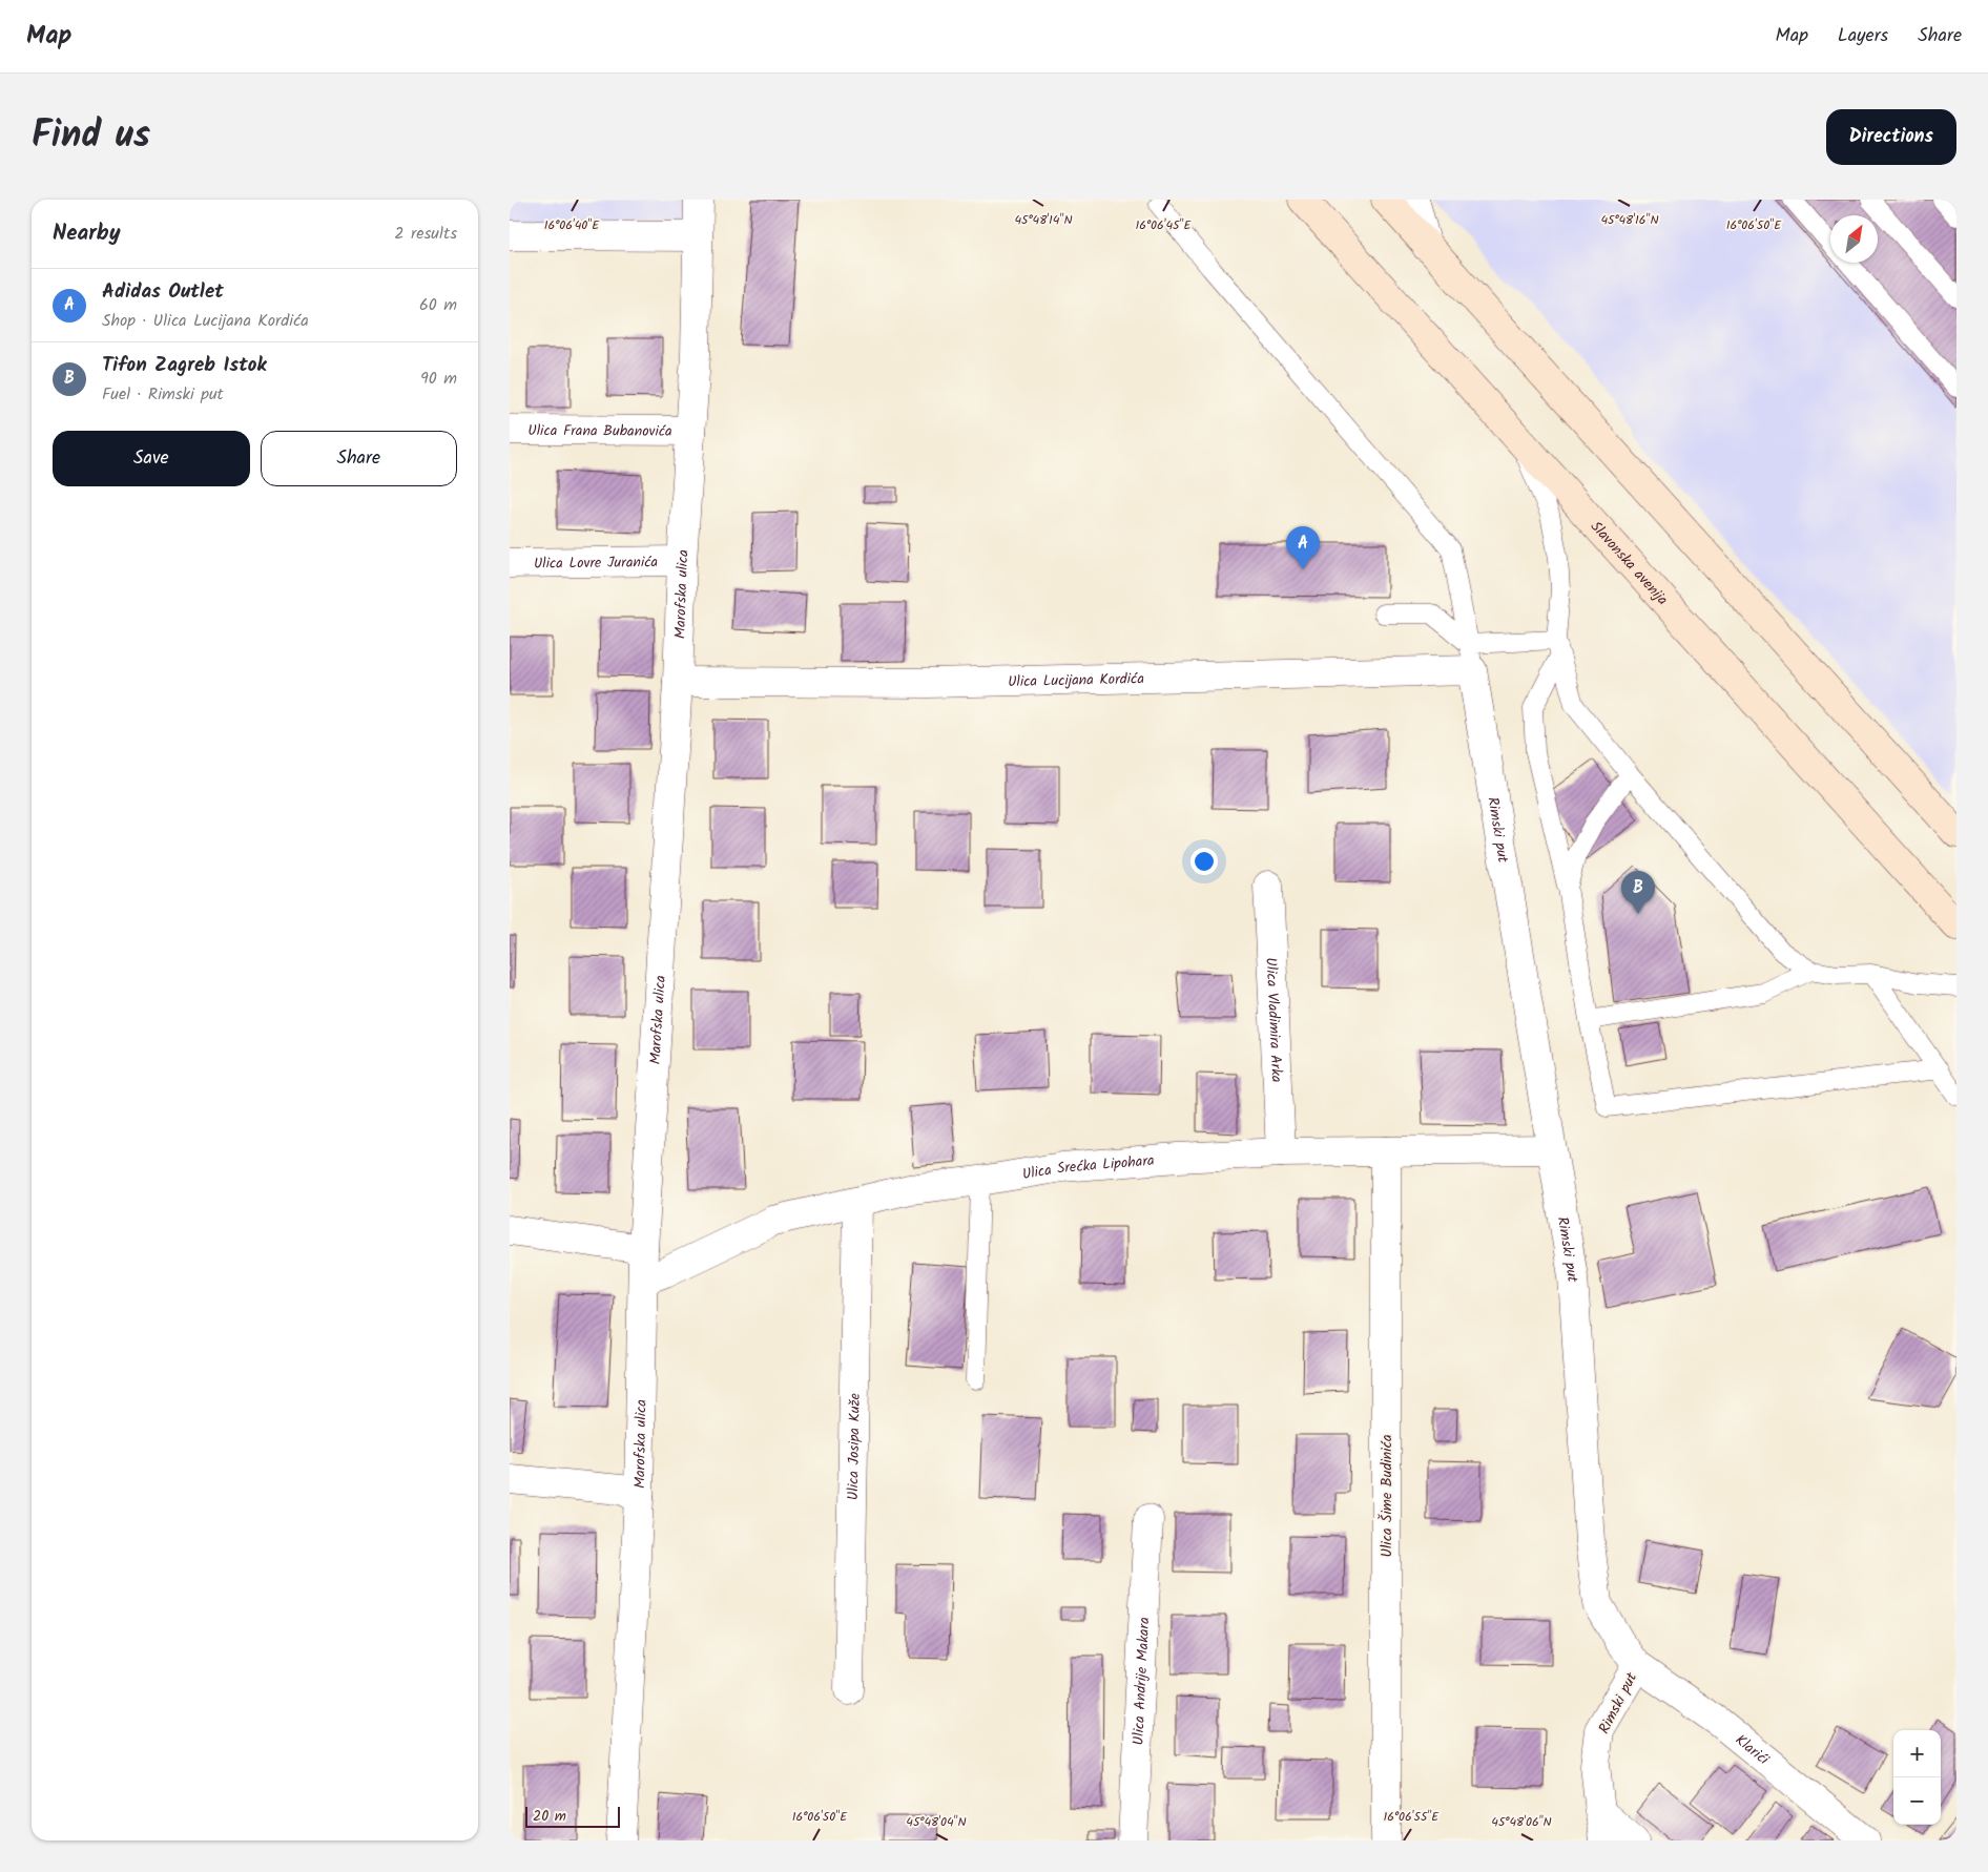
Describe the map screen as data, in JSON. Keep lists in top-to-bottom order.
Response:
{
  "streets": {
    "main road": ["Slavonska avenija"],
    "street": [
      "Ulica Frana Bubanovića",
      "Ulica Lovre Juranića",
      "Marofska ulica",
      "Ulica Lucijana Kordića",
      "Rimski put",
      "Ulica Vladimira Arka",
      "Ulica Srećka Lipohara",
      "Ulica Josipa Kuže",
      "Ulica Šime Budinića",
      "Ulica Andrije Makara",
      "Klarići"
    ]
  },
  "crossings": [
    ["Ulica Frana Bubanovića", "Marofska ulica"],
    ["Ulica Lovre Juranića", "Marofska ulica"],
    ["Marofska ulica", "Ulica Lucijana Kordića"],
    ["Marofska ulica", "Ulica Srećka Lipohara"],
    ["Ulica Lucijana Kordića", "Rimski put"],
    ["Rimski put", "Ulica Srećka Lipohara"],
    ["Rimski put", "Klarići"],
    ["Ulica Vladimira Arka", "Ulica Srećka Lipohara"],
    ["Ulica Srećka Lipohara", "Ulica Josipa Kuže"],
    ["Ulica Srećka Lipohara", "Ulica Šime Budinića"]
  ],
  "scale_bar": "20 m",
  "north": "top right",
  "page": {
    "header": "Map",
    "nav": ["Map", "Layers", "Share"],
    "title": "Find us",
    "buttons": [
      "Directions",
      ["Save", "Share"]
    ],
    "heading": ["Nearby", "2 results"],
    "list": [
      {
        "mark": "A",
        "name": "Adidas Outlet",
        "note": "Shop · Ulica Lucijana Kordića",
        "value": "60 m"
      },
      {
        "mark": "B",
        "name": "Tifon Zagreb Istok",
        "note": "Fuel · Rimski put",
        "value": "90 m"
      }
    ],
    "pins": ["A", "B"],
    "map_buttons": ["+", "−"],
    "scale": "20 m"
  },
  "coordinates": [
    "45°48'14\"N",
    "45°48'16\"N",
    "16°06'40\"E",
    "16°06'45\"E",
    "16°06'50\"E",
    "16°06'55\"E",
    "45°48'04\"N",
    "45°48'06\"N"
  ]
}
